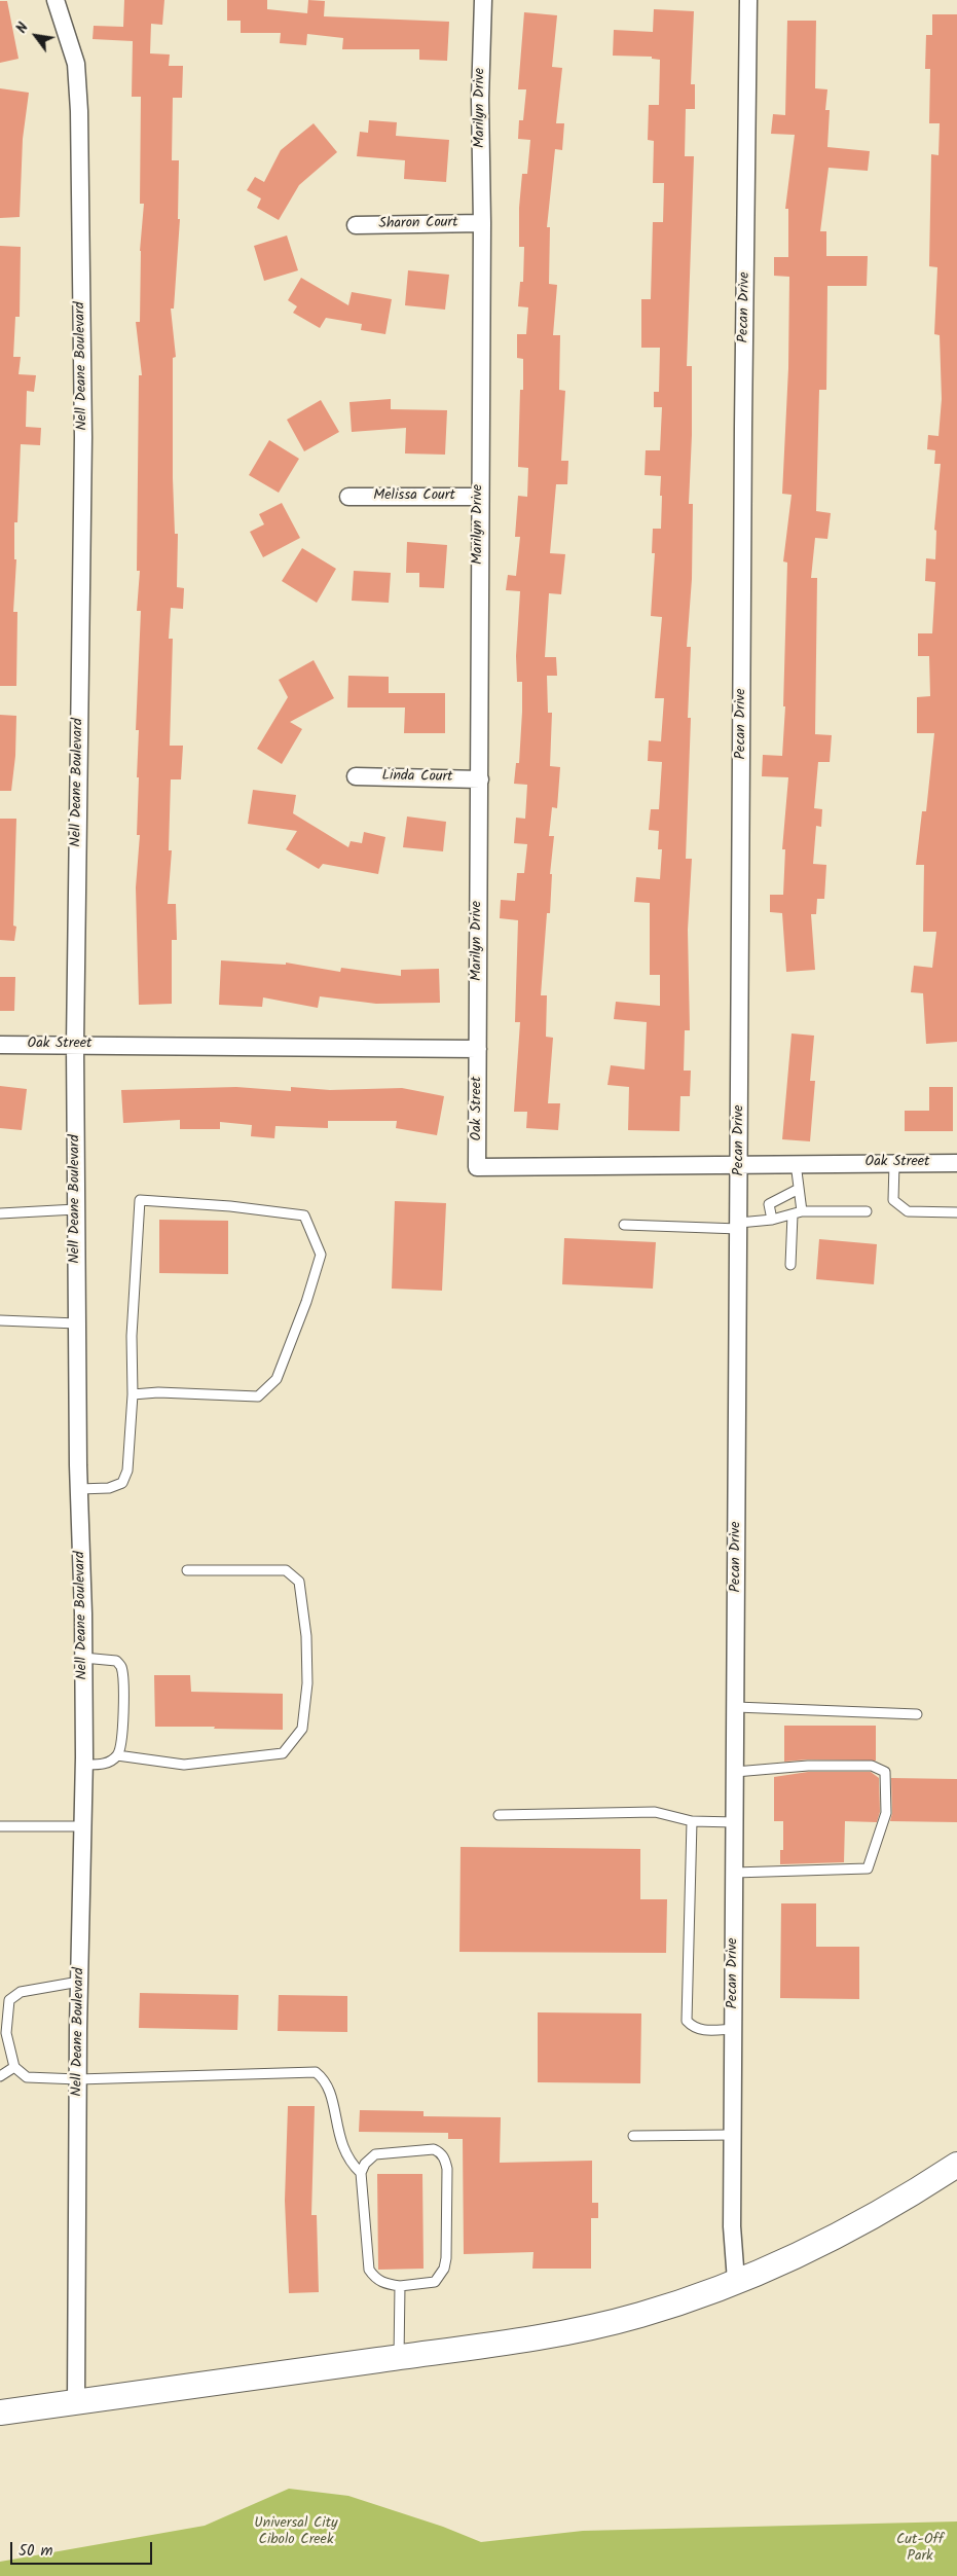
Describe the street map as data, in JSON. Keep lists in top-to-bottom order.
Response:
{
  "streets": {
    "street": [
      "Marilyn Drive",
      "Sharon Court",
      "Pecan Drive",
      "Nell Deane Boulevard",
      "Melissa Court",
      "Linda Court",
      "Oak Street"
    ]
  },
  "crossings": [
    ["Marilyn Drive", "Sharon Court"],
    ["Marilyn Drive", "Melissa Court"],
    ["Marilyn Drive", "Linda Court"],
    ["Marilyn Drive", "Oak Street"],
    ["Pecan Drive", "Oak Street"],
    ["Nell Deane Boulevard", "Oak Street"]
  ],
  "parks": ["Universal City Cibolo Creek", "Cut-Off Park"],
  "scale_bar": "50 m",
  "north": "top left"
}
